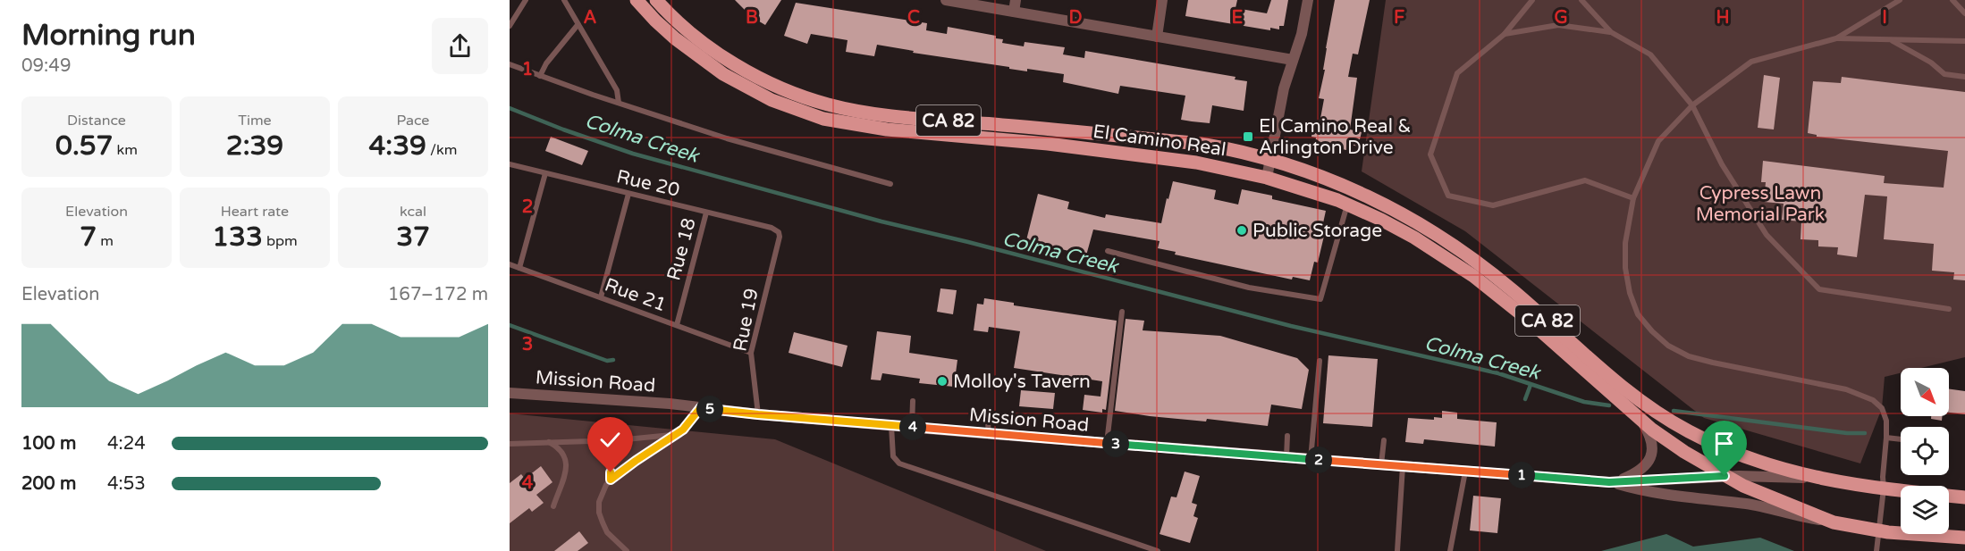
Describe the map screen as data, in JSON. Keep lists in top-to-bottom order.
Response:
{
  "streets": {
    "main road": ["CA 82", "El Camino Real"],
    "street": ["Mission Road"],
    "lane": [
      "Rue 20",
      "Rue 18",
      "Rue 21",
      "Rue 19"
    ]
  },
  "crossings": [
    ["El Camino Real", "Mission Road"],
    ["Rue 20", "Rue 18"],
    ["Rue 20", "Rue 19"],
    ["Rue 18", "Rue 21"],
    ["Rue 21", "Rue 19"],
    ["Rue 19", "Mission Road"]
  ],
  "water": ["Colma Creek"],
  "parks": ["Cypress Lawn Memorial Park"],
  "places": {
    "transit": ["El Camino Real & Arlington Drive"],
    "other": ["Public Storage", "Molloy's Tavern"]
  },
  "north": "bottom right",
  "page": {
    "heading": ["Morning run", "09:49"],
    "stats": [
      ["Distance", "0.57 km"],
      ["Time", "2:39"],
      ["Pace", "4:39 /km"],
      ["Elevation", "7 m"],
      ["Heart rate", "133 bpm"],
      ["kcal", "37"]
    ],
    "chart": ["Elevation", "167–172 m"],
    "pins": [
      "5",
      "4",
      "3",
      "2",
      "1"
    ],
    "list": [
      {
        "name": "100 m",
        "note": "4:24"
      },
      {
        "name": "200 m",
        "note": "4:53"
      }
    ]
  },
  "grid": {
    "columns": [
      "A",
      "B",
      "C",
      "D",
      "E",
      "F",
      "G",
      "H",
      "I"
    ],
    "rows": [
      "1",
      "2",
      "3",
      "4"
    ]
  }
}
